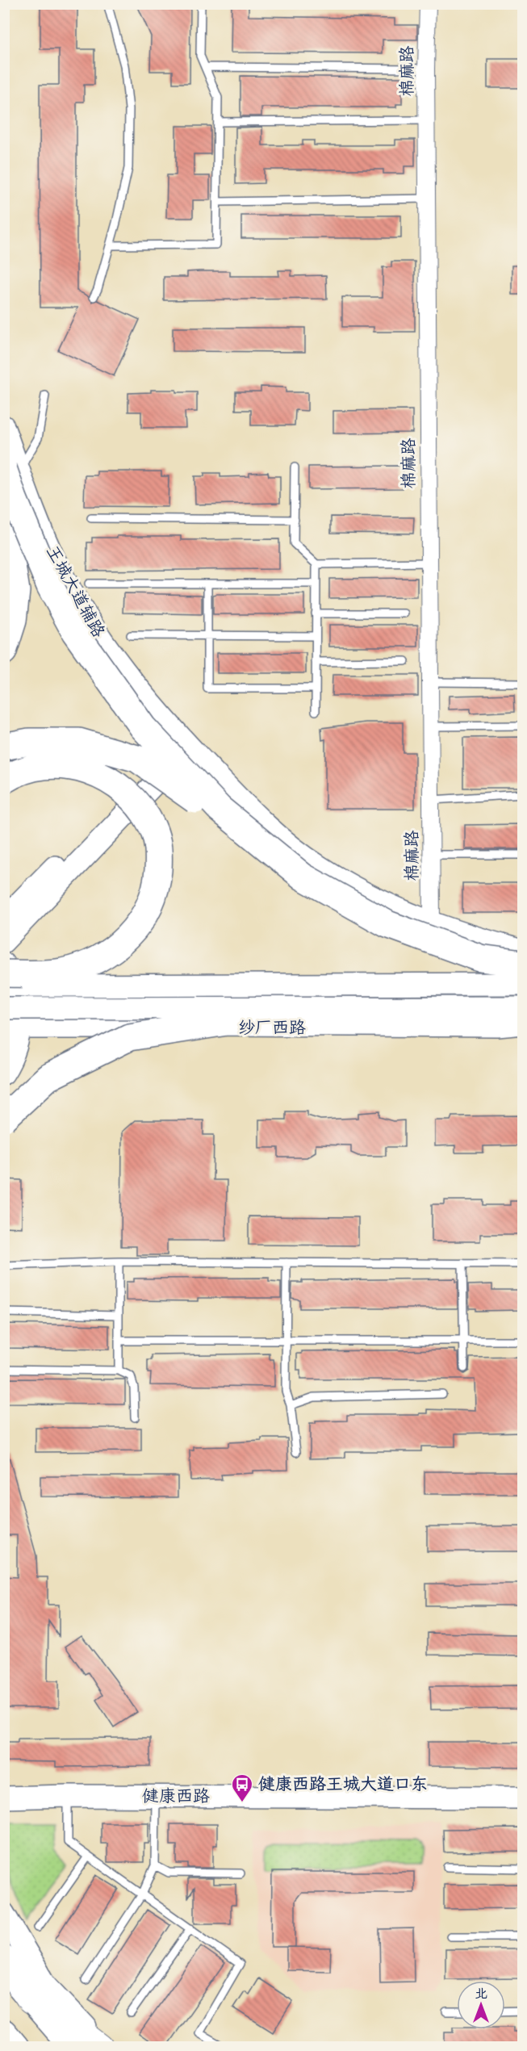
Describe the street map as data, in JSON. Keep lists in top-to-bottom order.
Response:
{
  "streets": {
    "main road": ["王城大道辅路", "纱厂西路", "健康西路"],
    "street": ["棉麻路"]
  },
  "places": {
    "bus stop": ["健康西路王城大道口东"]
  },
  "north": "top"
}
